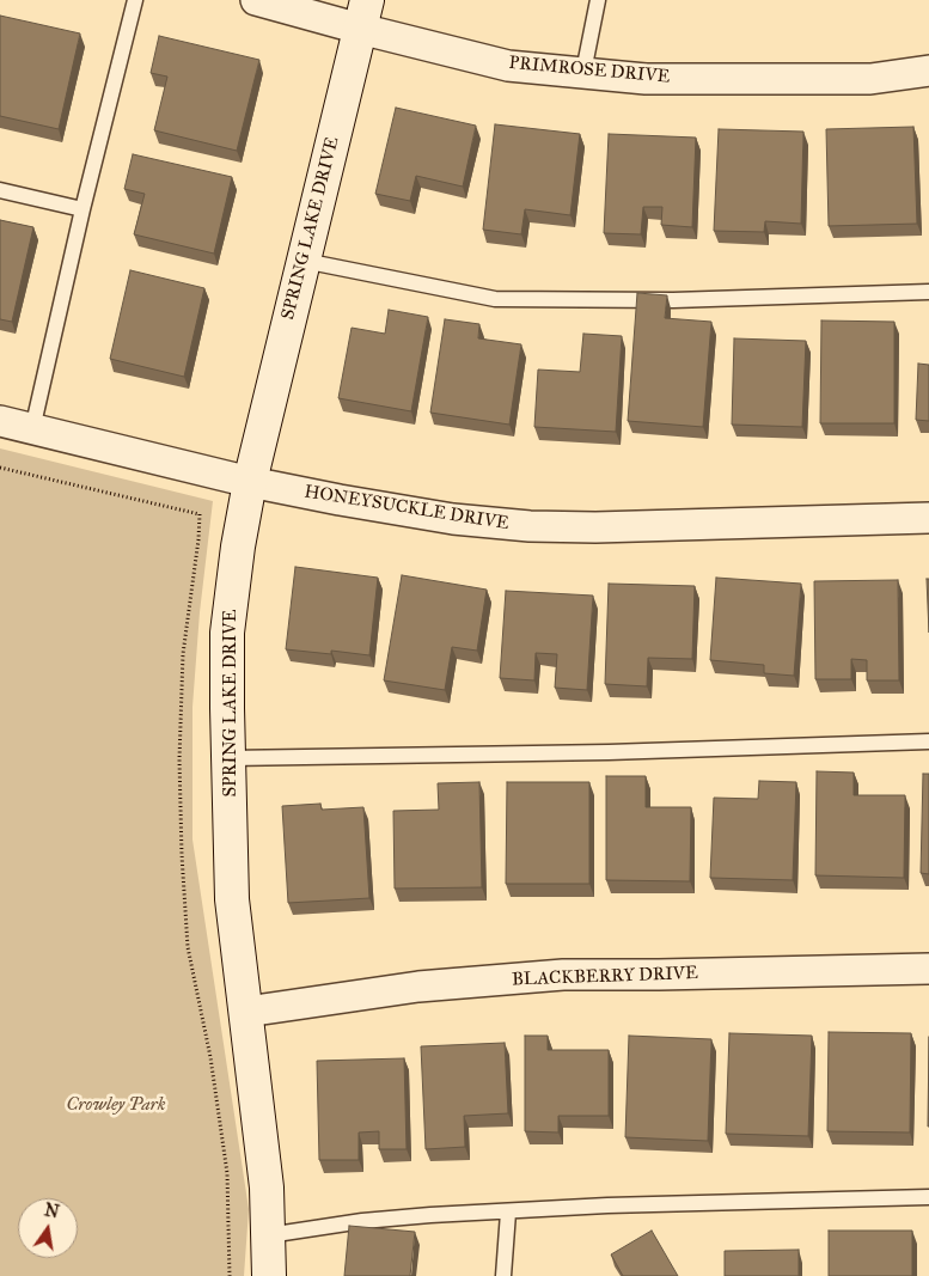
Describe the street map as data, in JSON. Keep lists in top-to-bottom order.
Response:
{
  "streets": {
    "street": [
      "PRIMROSE DRIVE",
      "SPRING LAKE DRIVE",
      "HONEYSUCKLE DRIVE",
      "BLACKBERRY DRIVE"
    ]
  },
  "crossings": [
    ["PRIMROSE DRIVE", "SPRING LAKE DRIVE"],
    ["SPRING LAKE DRIVE", "HONEYSUCKLE DRIVE"],
    ["SPRING LAKE DRIVE", "BLACKBERRY DRIVE"]
  ],
  "parks": ["Crowley Park"],
  "north": "top"
}
